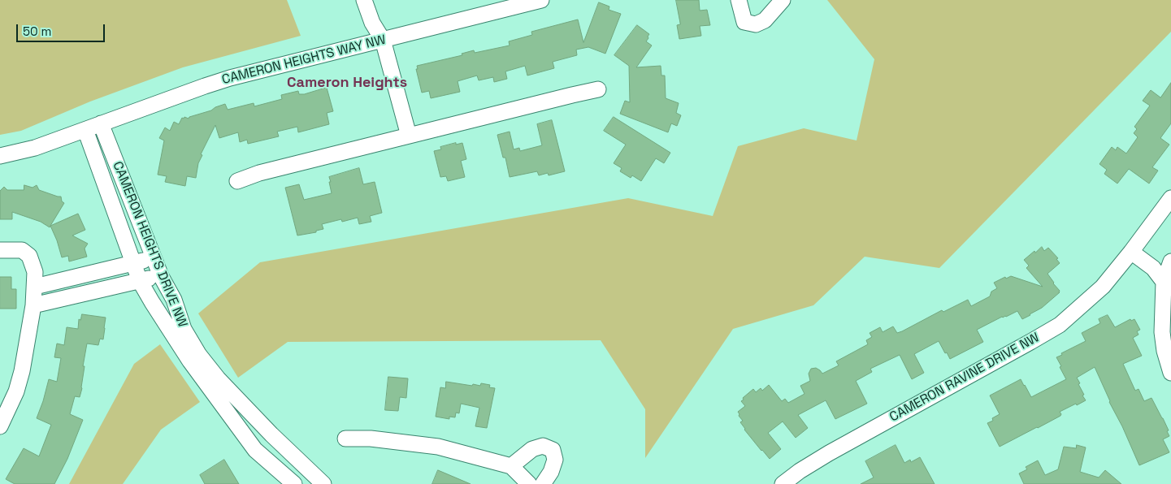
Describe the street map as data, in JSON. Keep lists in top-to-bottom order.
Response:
{
  "streets": {
    "street": ["CAMERON HEIGHTS WAY NW", "CAMERON HEIGHTS DRIVE NW", "CAMERON RAVINE DRIVE NW"]
  },
  "crossings": [
    ["CAMERON HEIGHTS WAY NW", "CAMERON HEIGHTS DRIVE NW"]
  ],
  "districts": ["Cameron Heights"],
  "scale_bar": "50 m"
}
